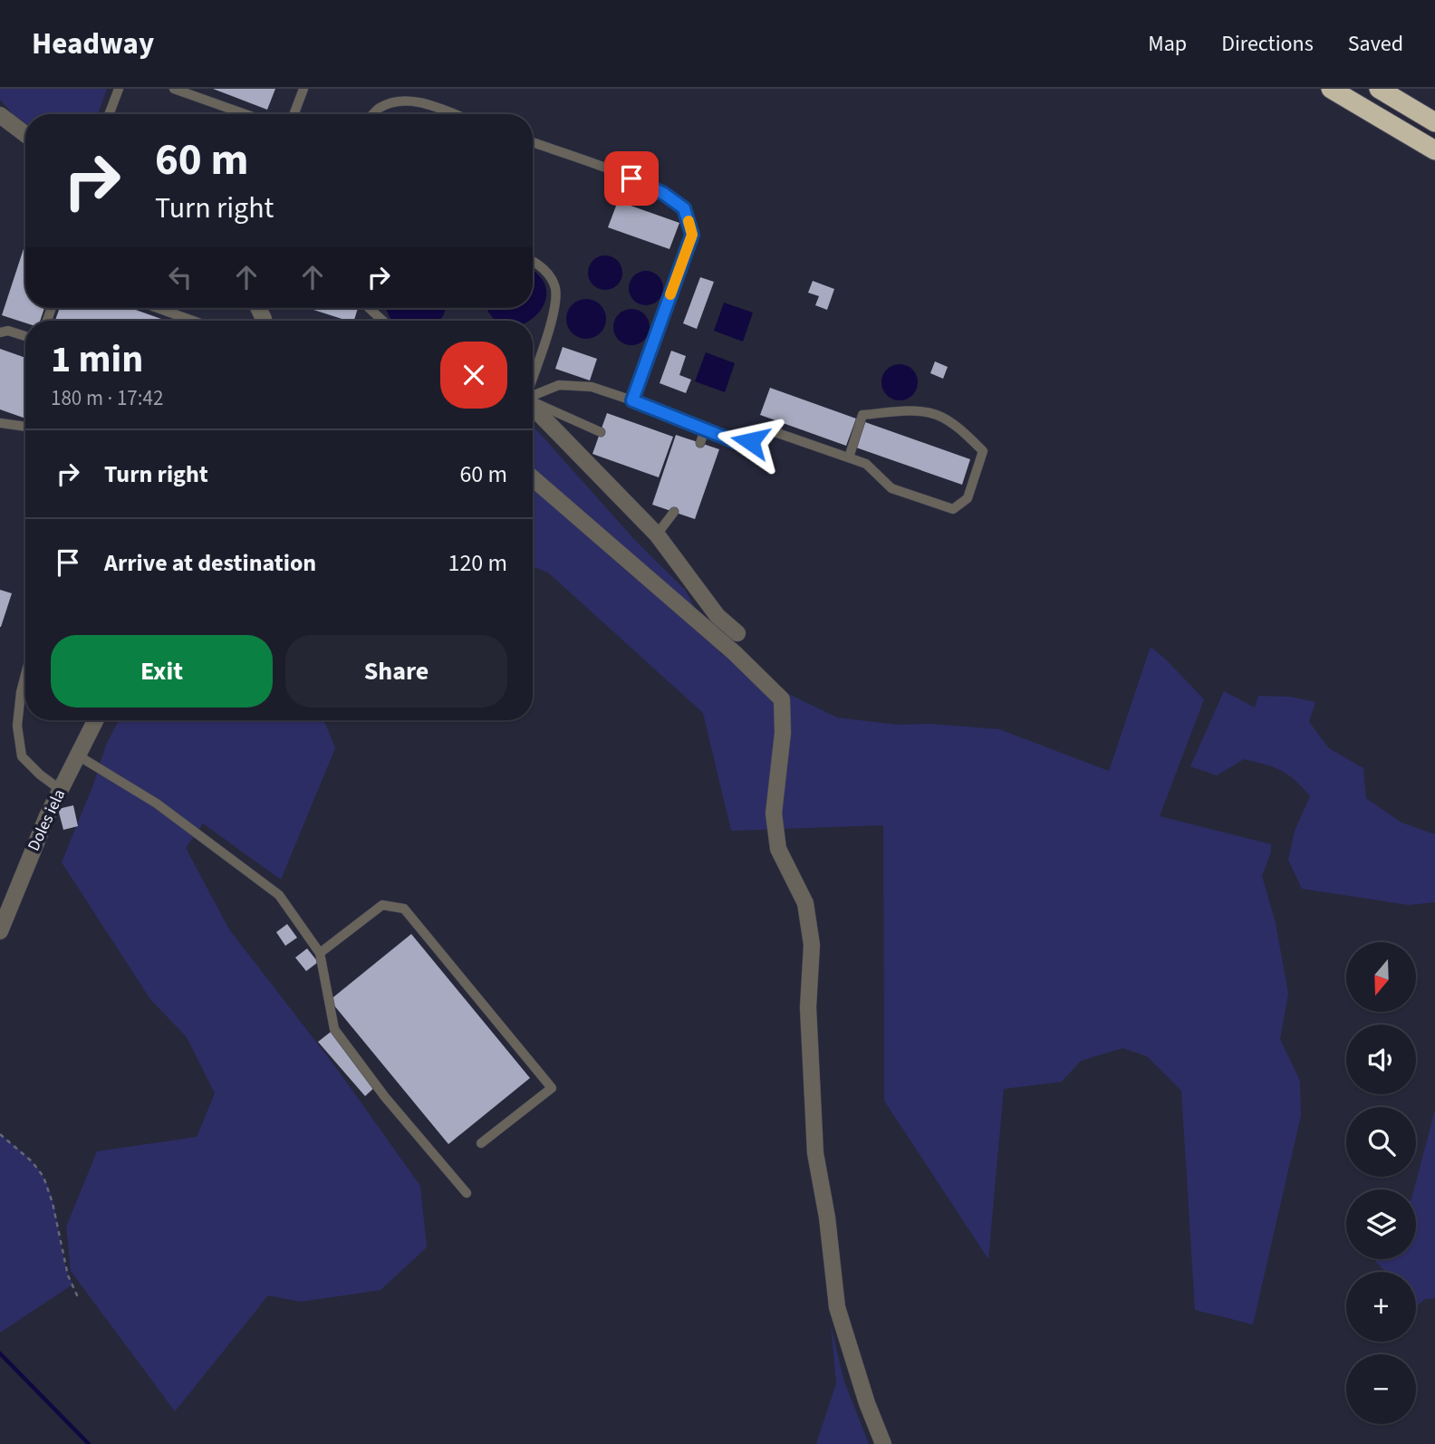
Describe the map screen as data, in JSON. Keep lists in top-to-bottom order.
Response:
{
  "streets": {
    "street": ["Doles iela"]
  },
  "north": "bottom",
  "page": {
    "header": "Headway",
    "nav": ["Map", "Directions", "Saved"],
    "turn": ["60 m", "Turn right"],
    "heading": ["1 min", "180 m · 17:42"],
    "list": [
      {
        "name": "Turn right",
        "value": "60 m"
      },
      {
        "name": "Arrive at destination",
        "value": "120 m"
      }
    ],
    "buttons": ["Exit", "Share"],
    "map_buttons": ["+", "−"]
  }
}
